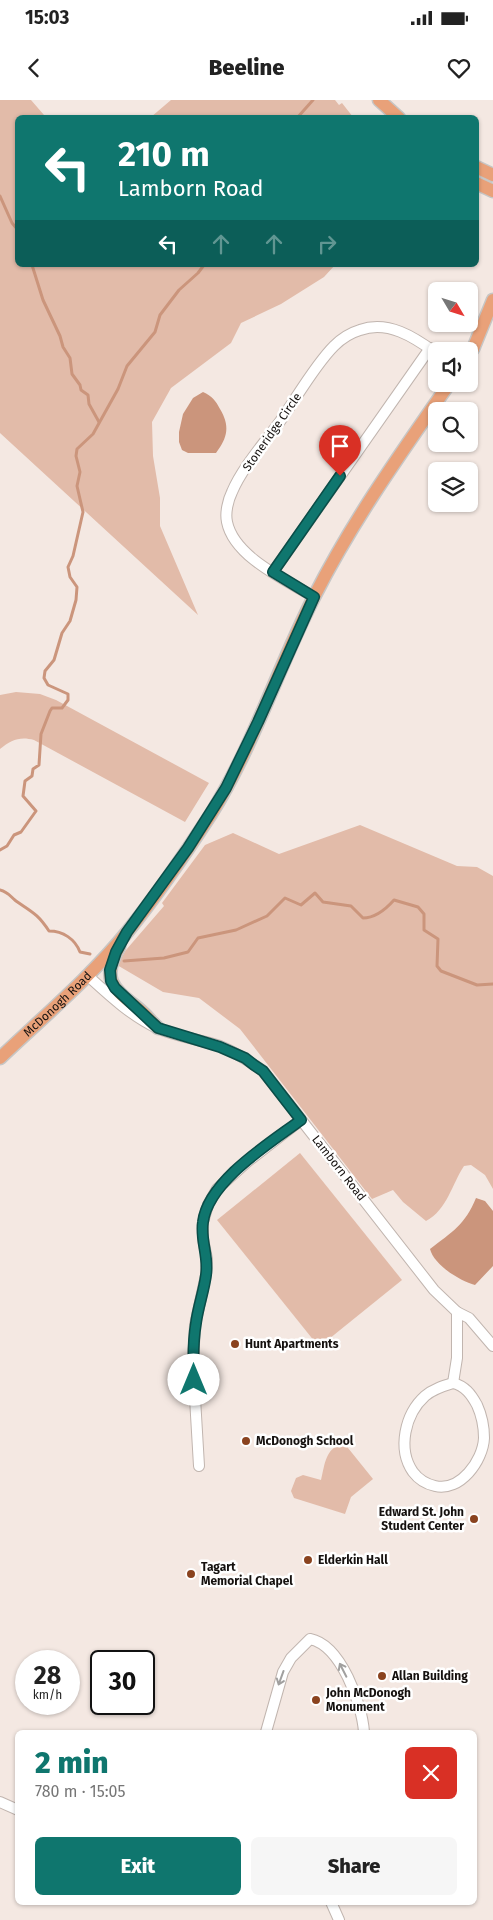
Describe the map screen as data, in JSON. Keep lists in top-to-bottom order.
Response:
{
  "streets": {
    "main road": ["McDonogh Road"],
    "street": ["Stoneridge Circle", "Lamborn Road"]
  },
  "crossings": [
    ["Stoneridge Circle", "McDonogh Road"],
    ["McDonogh Road", "Lamborn Road"]
  ],
  "places": [
    "Hunt Apartments",
    "McDonogh School",
    "Edward St. John Student Center",
    "Elderkin Hall",
    "Tagart Memorial Chapel",
    "Allan Building",
    "John McDonogh Monument"
  ],
  "north": "bottom right",
  "page": {
    "status": "15:03",
    "header": "Beeline",
    "turn": ["210 m", "Lamborn Road"],
    "speed": "28 km/h",
    "limit": "30",
    "heading": ["2 min", "780 m · 15:05"],
    "buttons": ["Exit", "Share"]
  }
}
